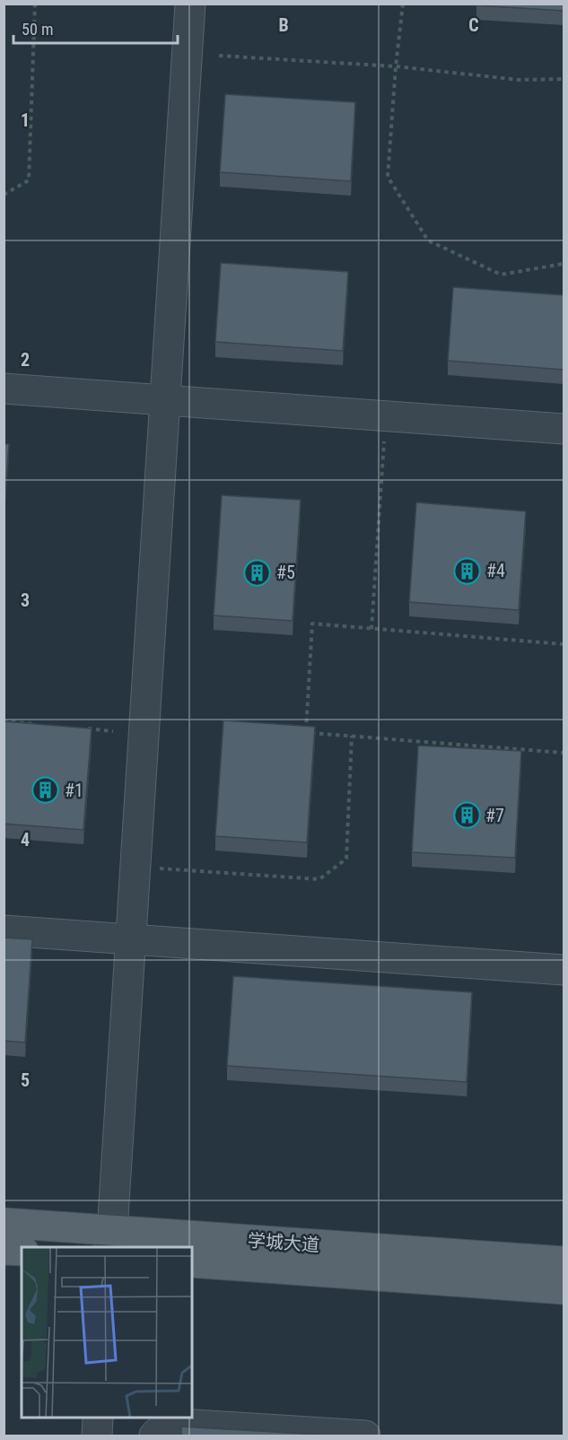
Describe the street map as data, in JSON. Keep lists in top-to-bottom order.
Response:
{
  "streets": {
    "main road": ["学城大道"]
  },
  "places": {
    "building": [
      "#4",
      "#5",
      "#1",
      "#7"
    ]
  },
  "scale_bar": "50 m",
  "grid": {
    "columns": ["B", "C"],
    "rows": [
      "1",
      "2",
      "3",
      "4",
      "5"
    ]
  }
}
